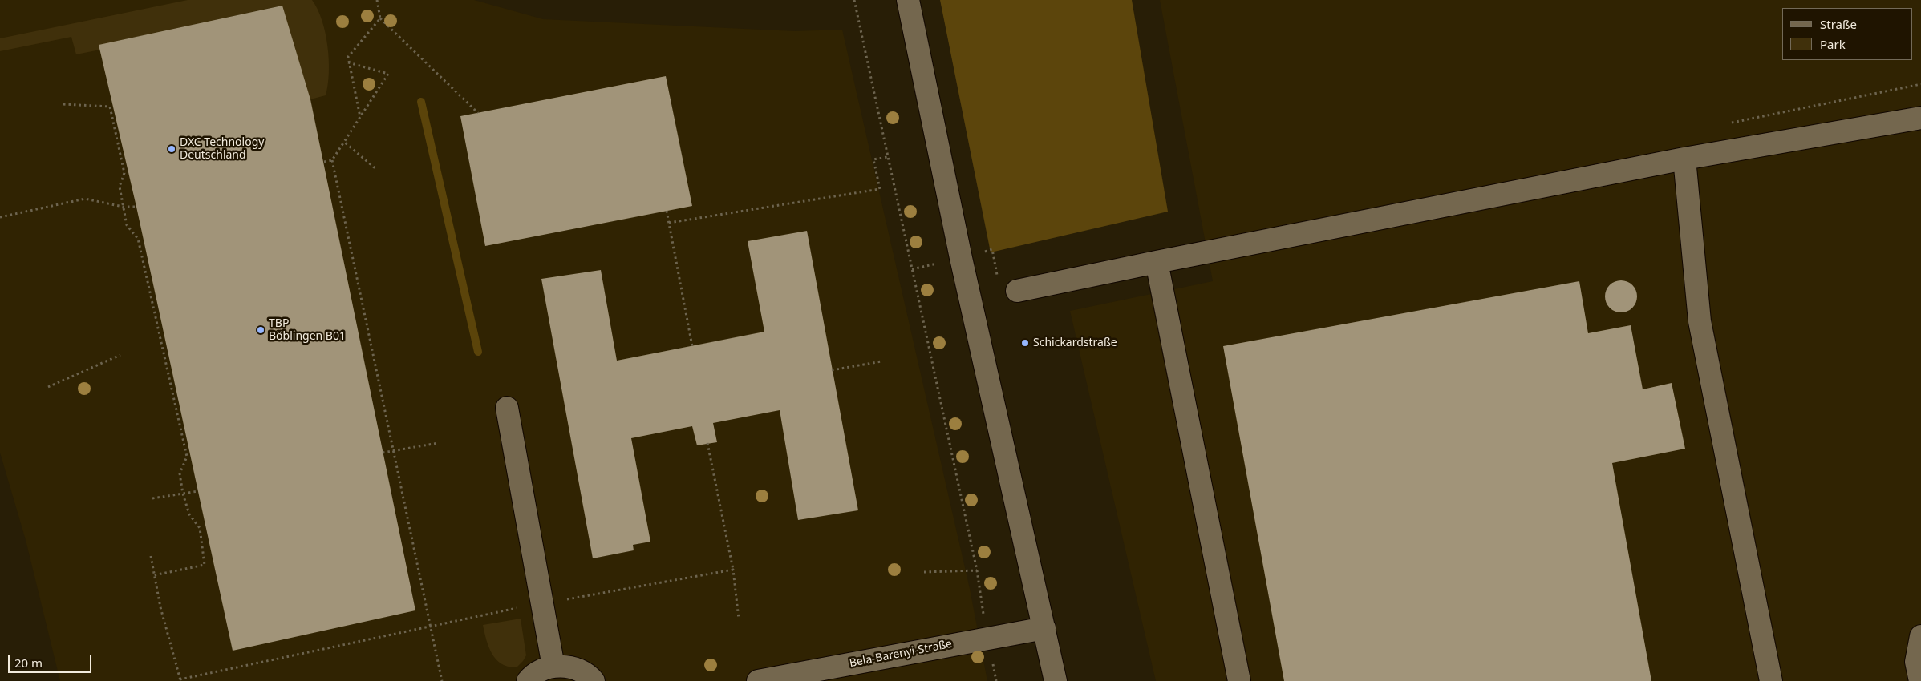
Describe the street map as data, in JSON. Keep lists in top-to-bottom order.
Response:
{
  "streets": {
    "street": ["Bela-Barenyi-Straße"]
  },
  "places": ["DXC Technology Deutschland", "TBP Böblingen B01", "Schickardstraße"],
  "legend": ["Straße", "Park"],
  "scale_bar": "20 m"
}
